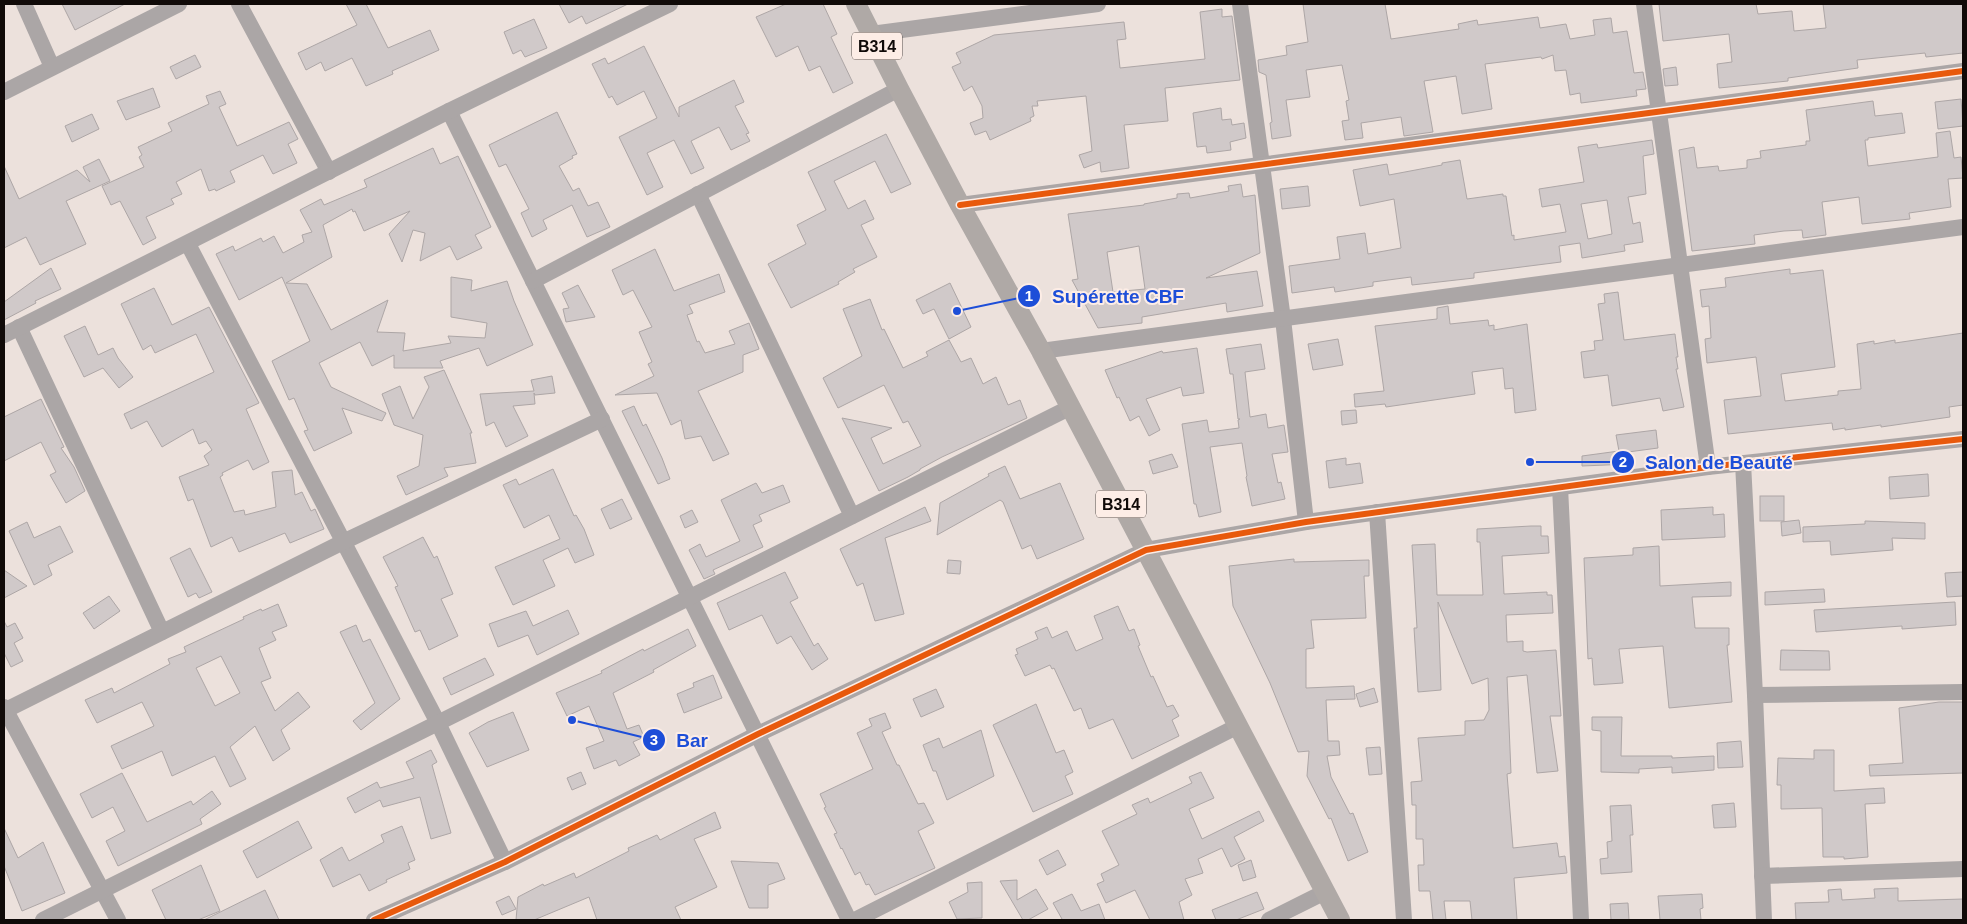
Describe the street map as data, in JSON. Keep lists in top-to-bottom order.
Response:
{
  "streets": {
    "main road": ["B314"]
  },
  "places": ["Supérette CBF", "Salon de Beauté", "Bar"]
}
